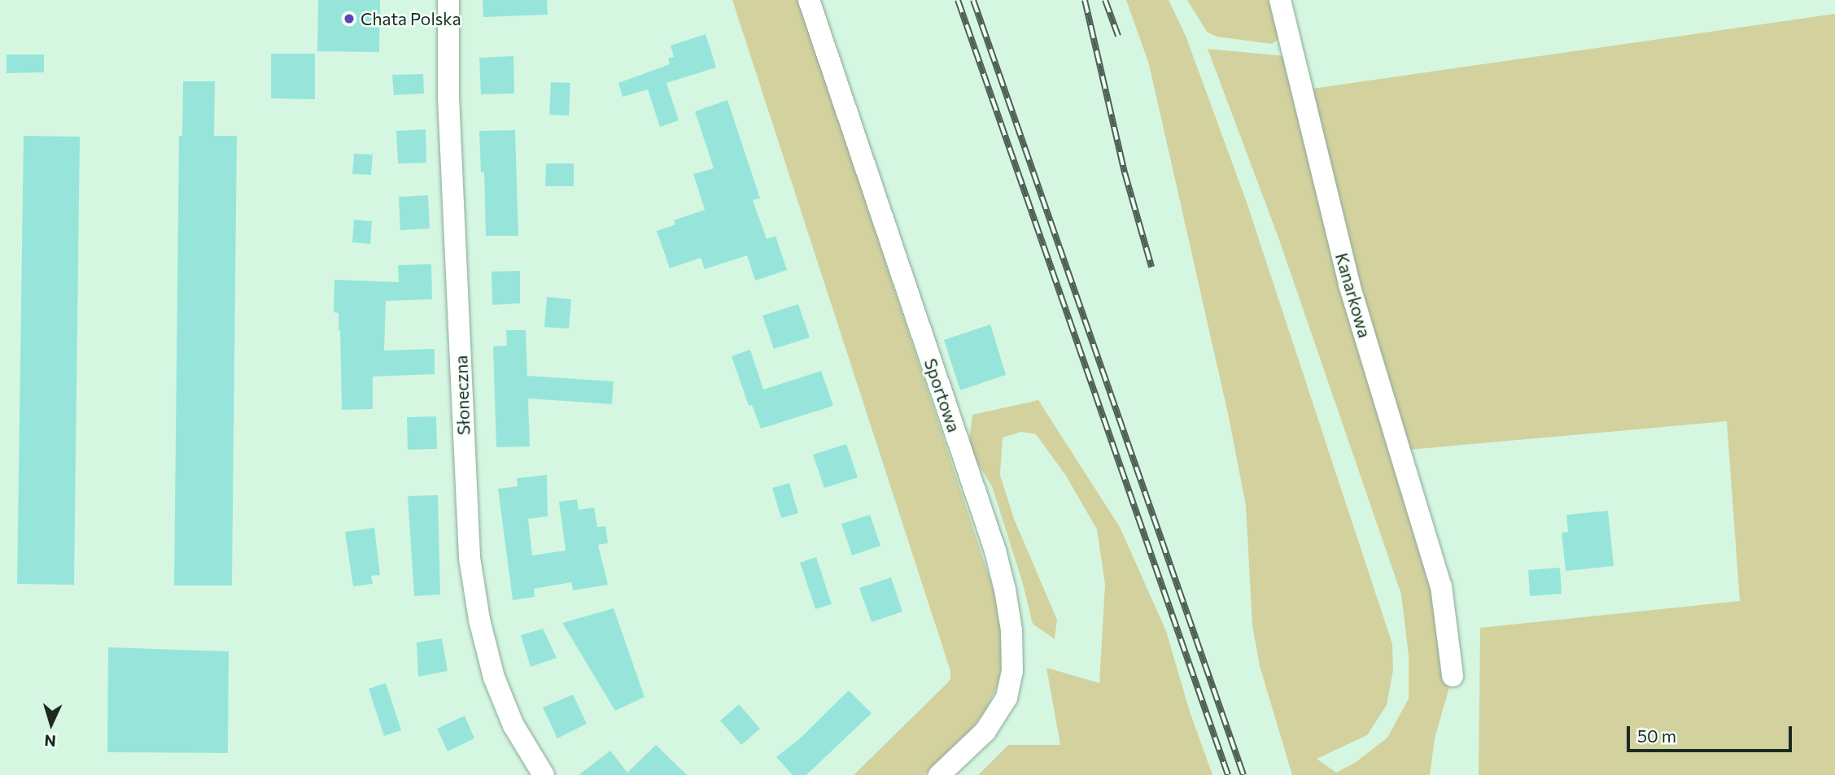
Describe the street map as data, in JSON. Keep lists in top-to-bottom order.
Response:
{
  "streets": {
    "street": ["Kanarkowa", "Słoneczna", "Sportowa"]
  },
  "places": ["Chata Polska"],
  "scale_bar": "50 m",
  "north": "bottom"
}
